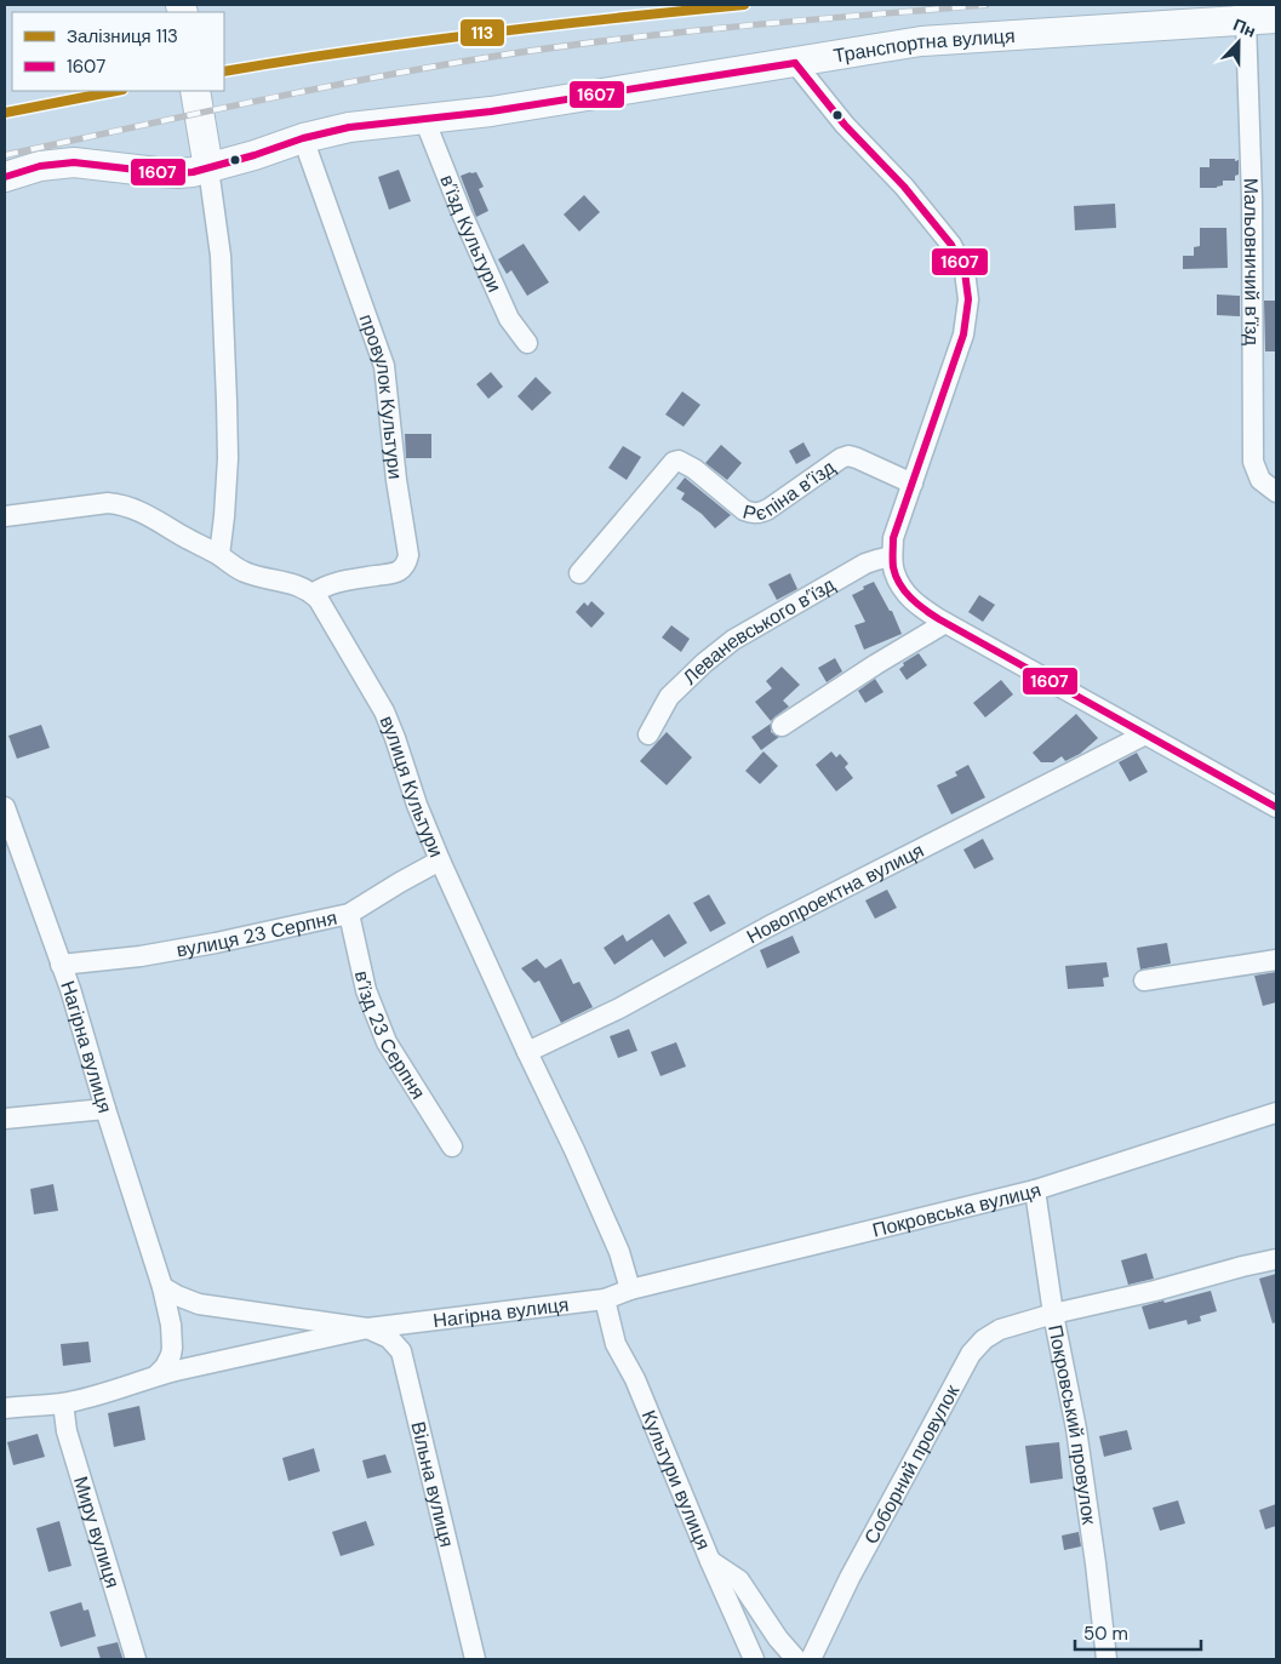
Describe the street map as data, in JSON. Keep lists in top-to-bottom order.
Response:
{
  "streets": {
    "street": [
      "Транспортна вулиця",
      "в’їзд Культури",
      "Мальовничий в’їзд",
      "провулок Культури",
      "Рєпіна в’їзд",
      "Леваневського в’їзд",
      "вулиця Культури",
      "Новопроектна вулиця",
      "вулиця 23 Серпня",
      "в’їзд 23 Серпня",
      "Нагірна вулиця",
      "Покровська вулиця",
      "Покровський провулок",
      "Соборний провулок",
      "Культури вулиця",
      "Вільна вулиця",
      "Миру вулиця"
    ]
  },
  "crossings": [
    ["Транспортна вулиця", "в’їзд Культури"],
    ["Транспортна вулиця", "Мальовничий в’їзд"],
    ["Транспортна вулиця", "провулок Культури"],
    ["провулок Культури", "вулиця Культури"],
    ["вулиця Культури", "Новопроектна вулиця"],
    ["вулиця Культури", "вулиця 23 Серпня"],
    ["вулиця Культури", "Нагірна вулиця"],
    ["вулиця Культури", "Покровська вулиця"],
    ["вулиця 23 Серпня", "в’їзд 23 Серпня"],
    ["вулиця 23 Серпня", "Нагірна вулиця"],
    ["Нагірна вулиця", "Покровська вулиця"],
    ["Нагірна вулиця", "Культури вулиця"],
    ["Нагірна вулиця", "Вільна вулиця"],
    ["Нагірна вулиця", "Миру вулиця"],
    ["Покровська вулиця", "Покровський провулок"],
    ["Покровський провулок", "Соборний провулок"]
  ],
  "lines": ["rail line 113", "transit line 1607"],
  "legend": ["Залізниця 113", "1607"],
  "scale_bar": "50 m",
  "north": "top"
}
